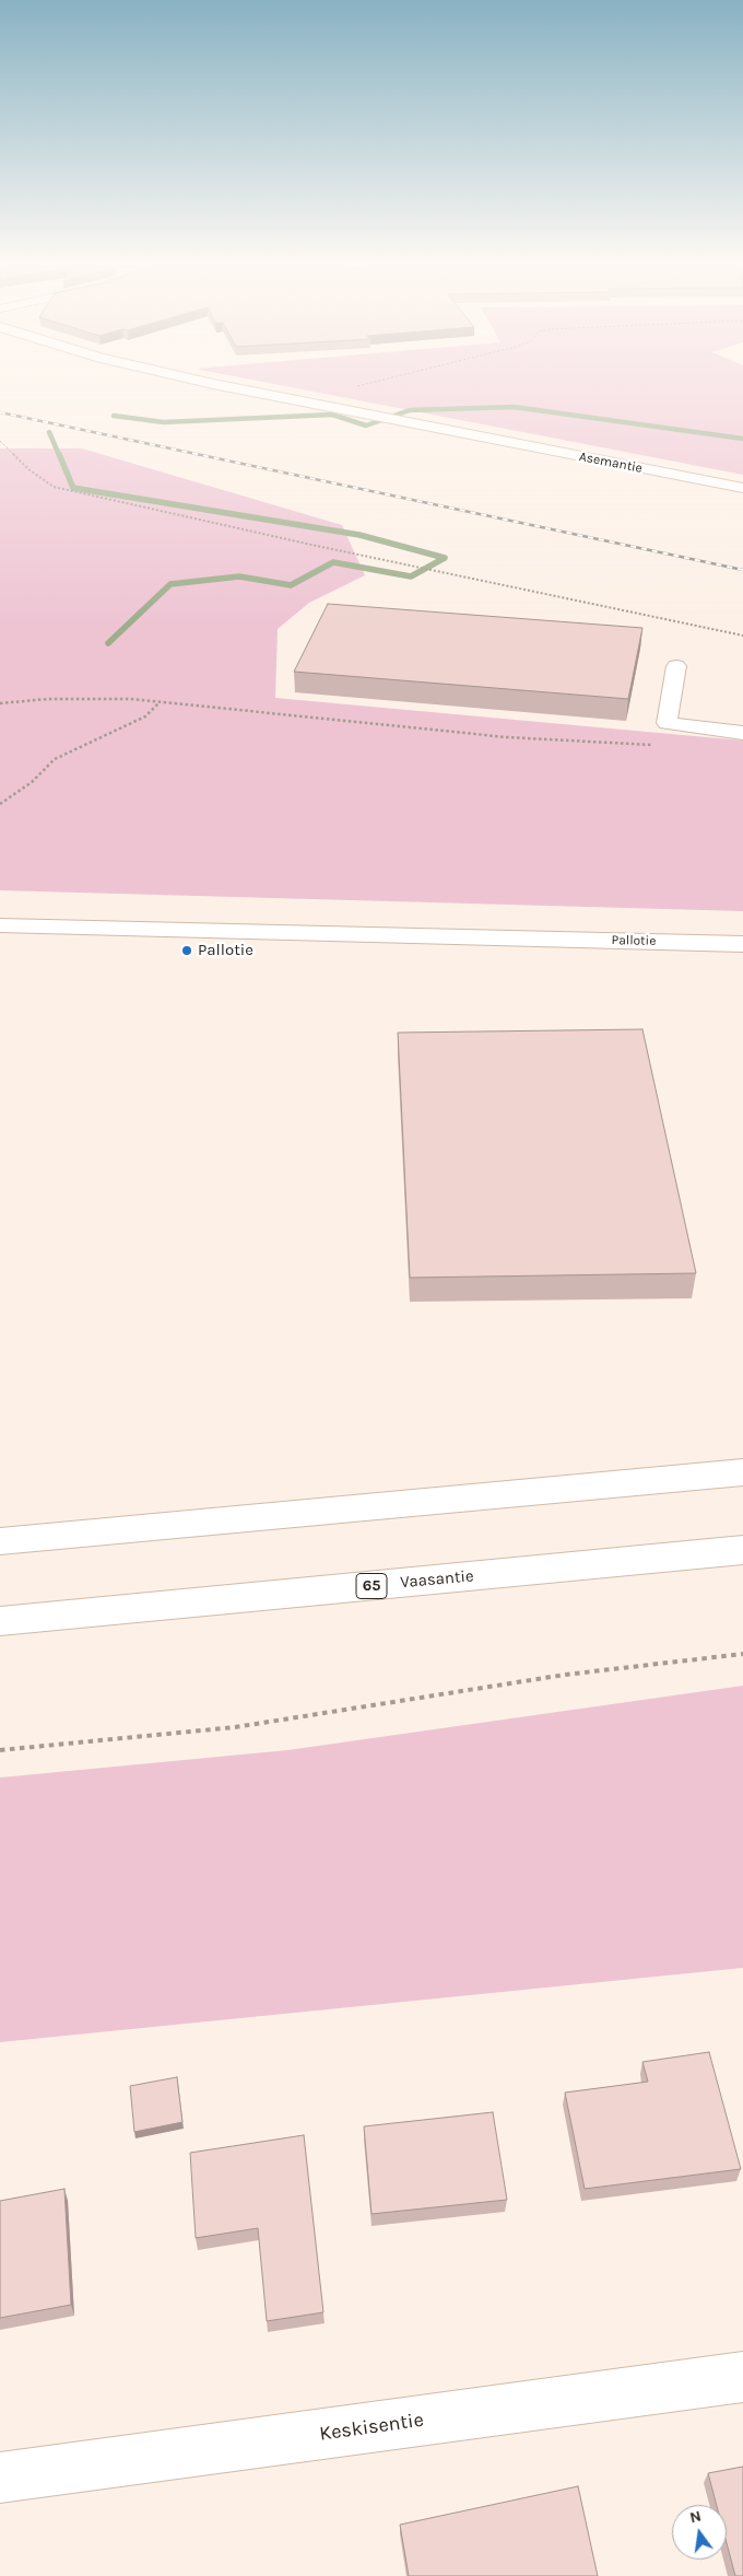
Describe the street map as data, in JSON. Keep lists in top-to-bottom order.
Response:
{
  "streets": {
    "main road": [
      "Asemantie",
      "Pallotie",
      "Vaasantie",
      "65",
      "Keskisentie"
    ]
  },
  "places": ["Pallotie"],
  "north": "top"
}
